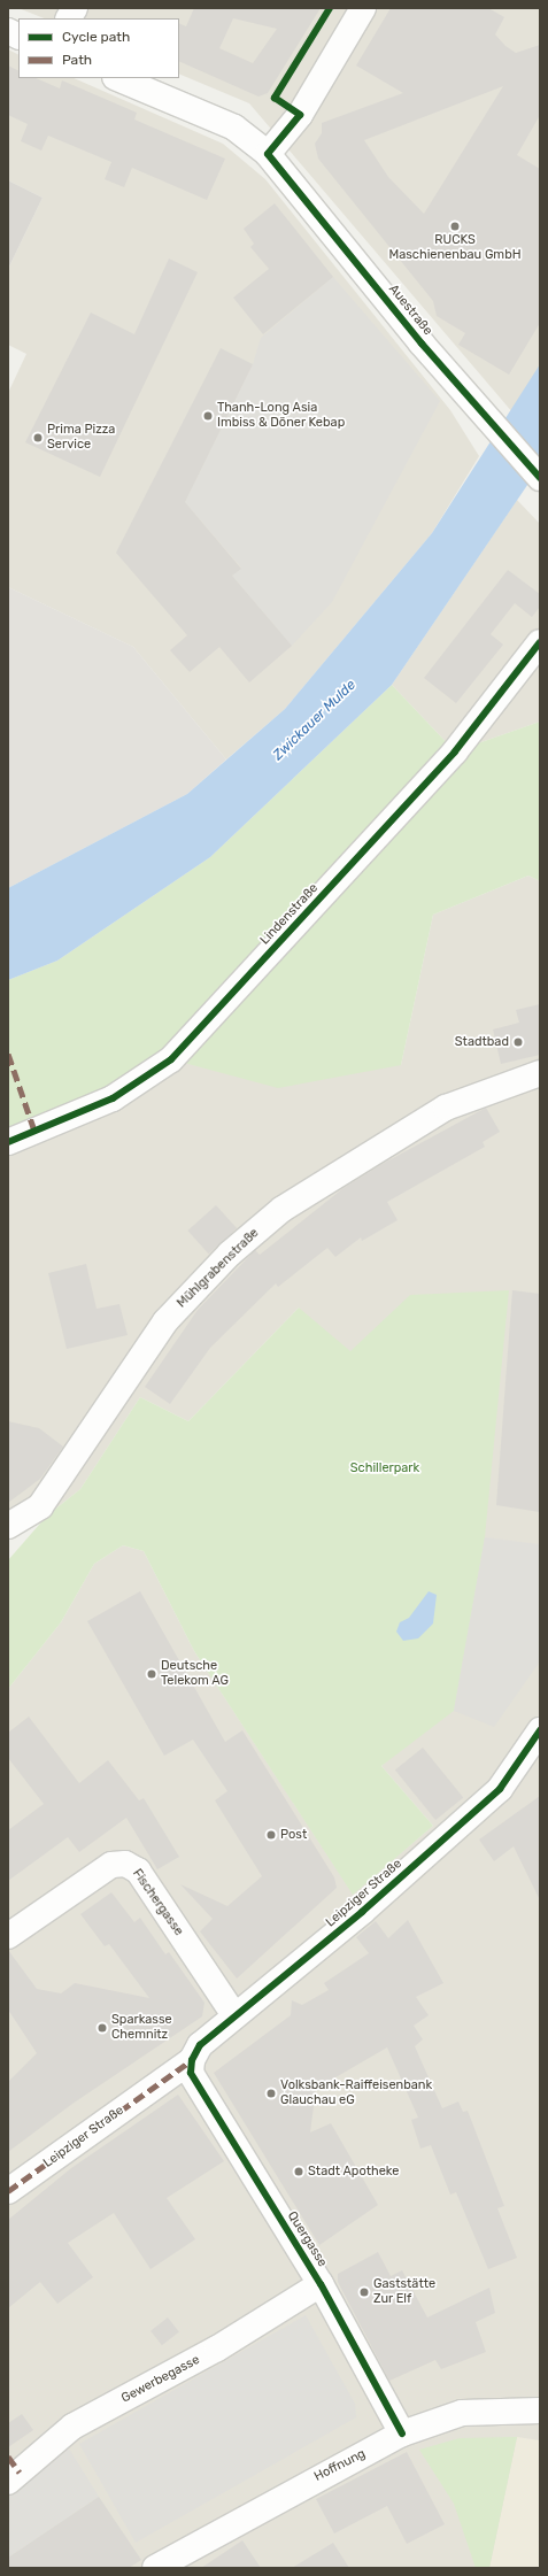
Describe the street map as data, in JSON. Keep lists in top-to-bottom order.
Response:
{
  "streets": {
    "street": [
      "Auestraße",
      "Lindenstraße",
      "Mühlgrabenstraße",
      "Leipziger Straße",
      "Fischergasse",
      "Quergasse",
      "Gewerbegasse",
      "Hoffnung"
    ]
  },
  "crossings": [
    ["Leipziger Straße", "Fischergasse"],
    ["Leipziger Straße", "Quergasse"],
    ["Quergasse", "Gewerbegasse"],
    ["Quergasse", "Hoffnung"]
  ],
  "water": ["Zwickauer Mulde"],
  "parks": ["Schillerpark"],
  "places": [
    "RUCKS Maschienenbau GmbH",
    "Thanh-Long Asia Imbiss & Döner Kebap",
    "Prima Pizza Service",
    "Stadtbad",
    "Deutsche Telekom AG",
    "Post",
    "Sparkasse Chemnitz",
    "Volksbank-Raiffeisenbank Glauchau eG",
    "Stadt Apotheke",
    "Gaststätte Zur Elf"
  ],
  "legend": ["Cycle path", "Path"]
}
